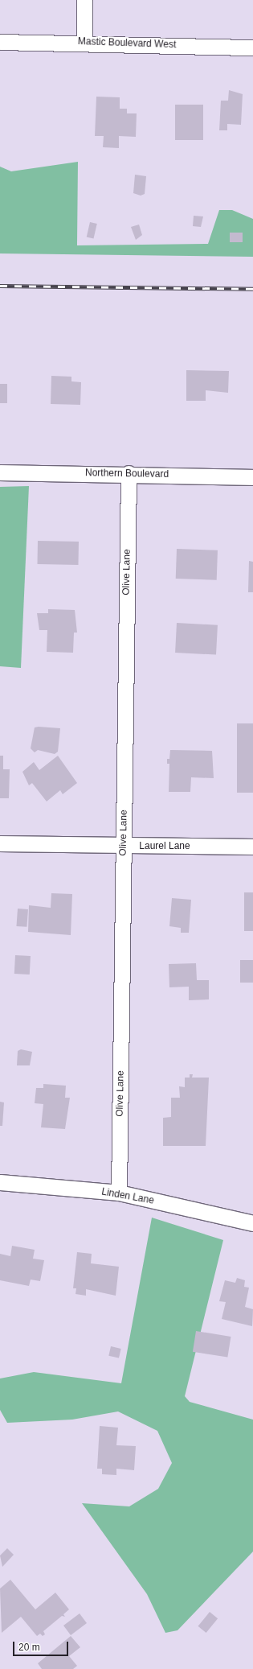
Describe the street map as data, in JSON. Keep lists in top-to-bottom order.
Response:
{
  "streets": {
    "street": [
      "Mastic Boulevard West",
      "Northern Boulevard",
      "Olive Lane",
      "Laurel Lane",
      "Linden Lane"
    ]
  },
  "crossings": [
    ["Northern Boulevard", "Olive Lane"],
    ["Olive Lane", "Laurel Lane"],
    ["Olive Lane", "Linden Lane"]
  ],
  "scale_bar": "20 m"
}
